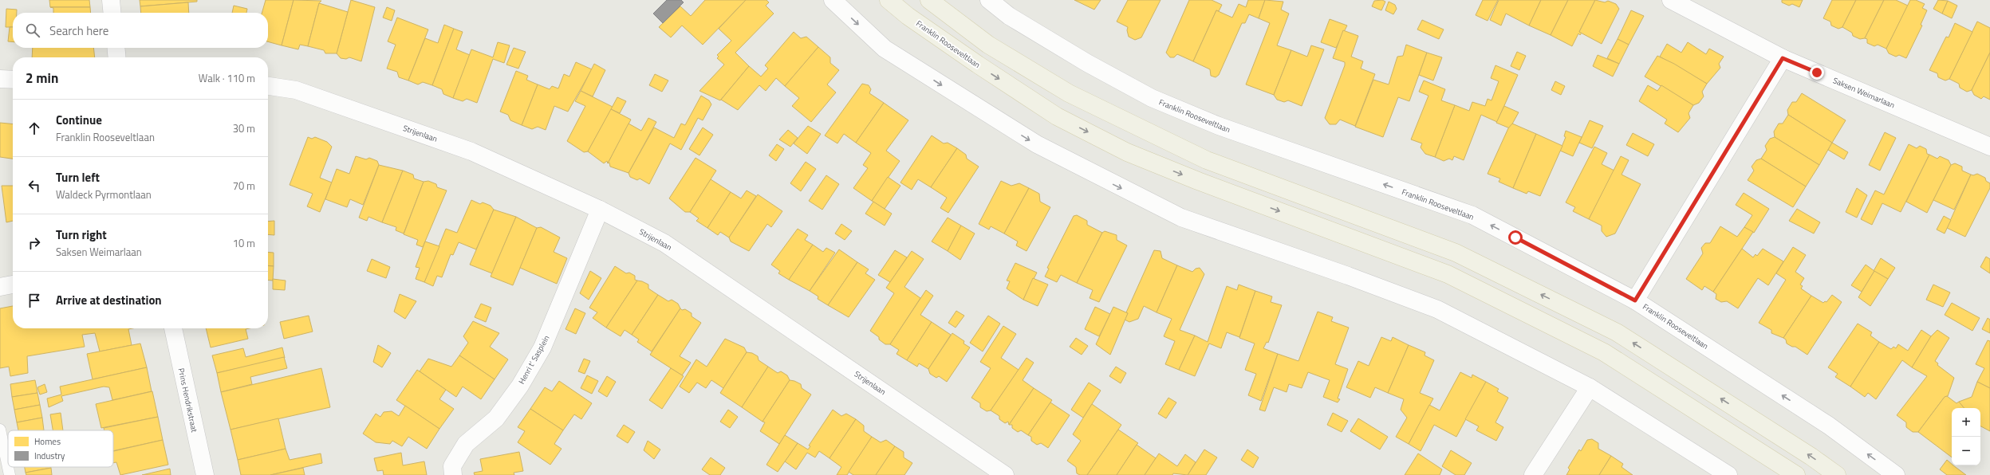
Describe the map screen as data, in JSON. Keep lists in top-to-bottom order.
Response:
{
  "streets": {
    "main road": ["Franklin Rooseveltlaan"],
    "street": [
      "Saksen Weimarlaan",
      "Strijenlaan",
      "Henri t' Sasplein",
      "Prins Hendrikstraat"
    ]
  },
  "crossings": [
    ["Strijenlaan", "Henri t' Sasplein"]
  ],
  "legend": ["Homes", "Industry"],
  "page": {
    "search": "Search here",
    "heading": ["2 min", "Walk · 110 m"],
    "list": [
      ["Continue", "Franklin Rooseveltlaan", "30 m"],
      ["Turn left", "Waldeck Pyrmontlaan", "70 m"],
      ["Turn right", "Saksen Weimarlaan", "10 m"],
      "Arrive at destination"
    ],
    "map_buttons": ["+", "−"]
  }
}
